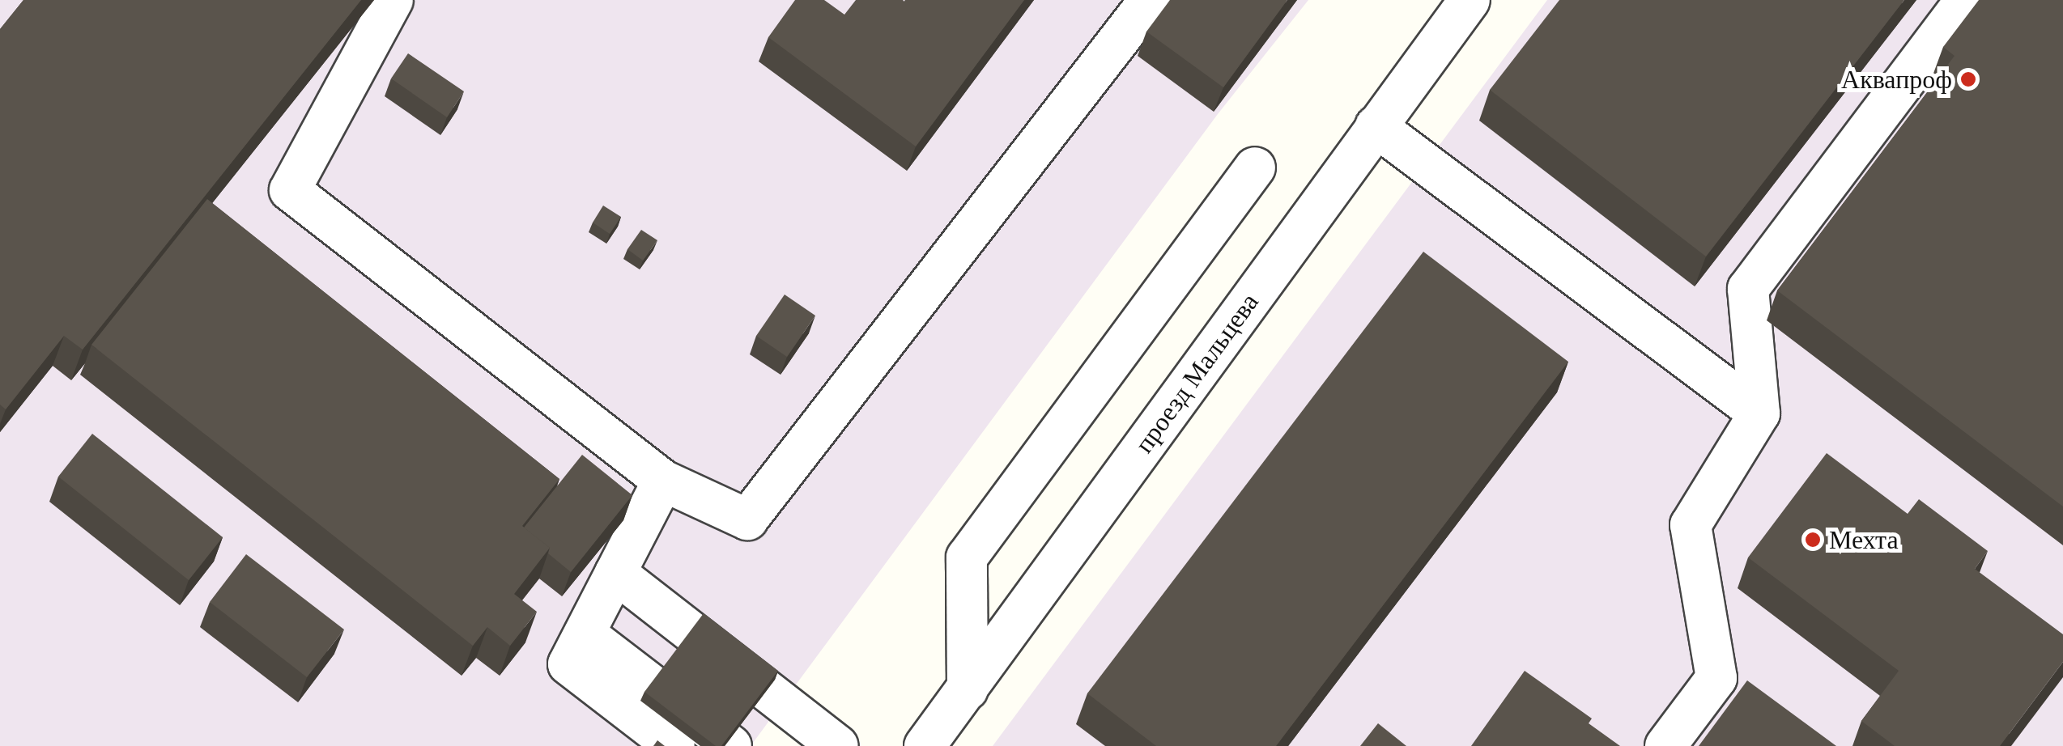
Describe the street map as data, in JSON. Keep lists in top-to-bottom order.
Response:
{
  "streets": {
    "street": ["проезд Мальцева"]
  },
  "places": ["Аквапроф", "Мехта"]
}
